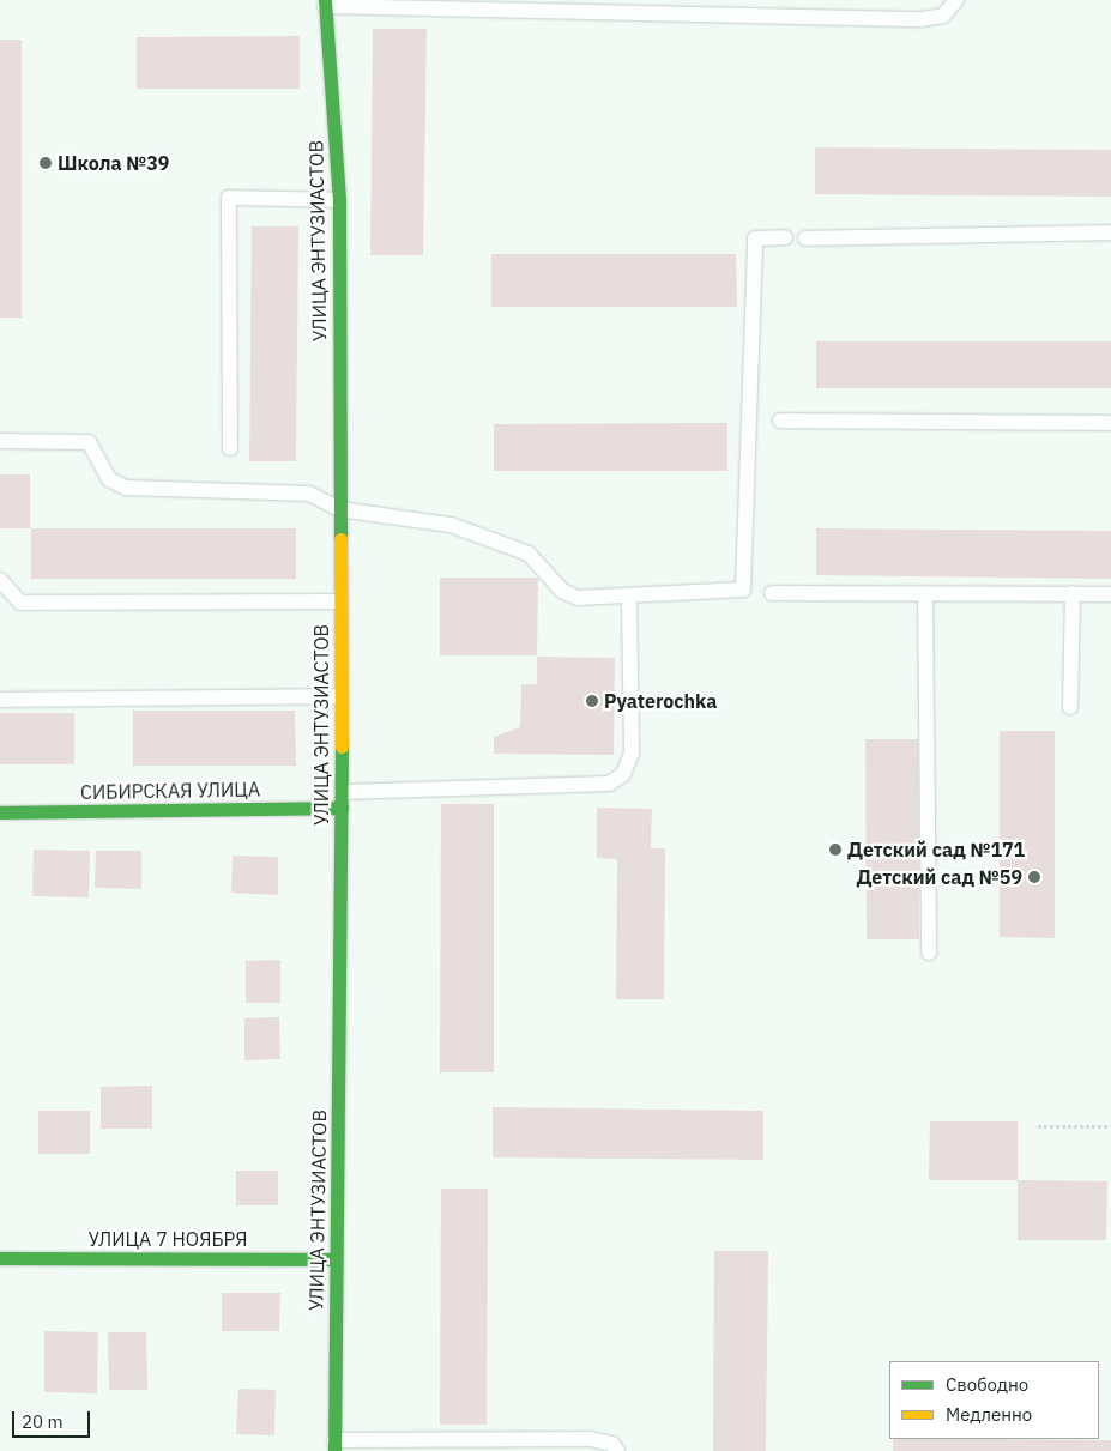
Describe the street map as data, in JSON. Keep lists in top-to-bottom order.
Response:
{
  "streets": {
    "street": ["УЛИЦА ЭНТУЗИАСТОВ", "СИБИРСКАЯ УЛИЦА", "УЛИЦА 7 НОЯБРЯ"]
  },
  "crossings": [
    ["УЛИЦА ЭНТУЗИАСТОВ", "СИБИРСКАЯ УЛИЦА"],
    ["УЛИЦА ЭНТУЗИАСТОВ", "УЛИЦА 7 НОЯБРЯ"]
  ],
  "places": [
    "Школа №39",
    "Pyaterochka",
    "Детский сад №171",
    "Детский сад №59"
  ],
  "legend": ["Свободно", "Медленно"],
  "scale_bar": "20 m"
}
